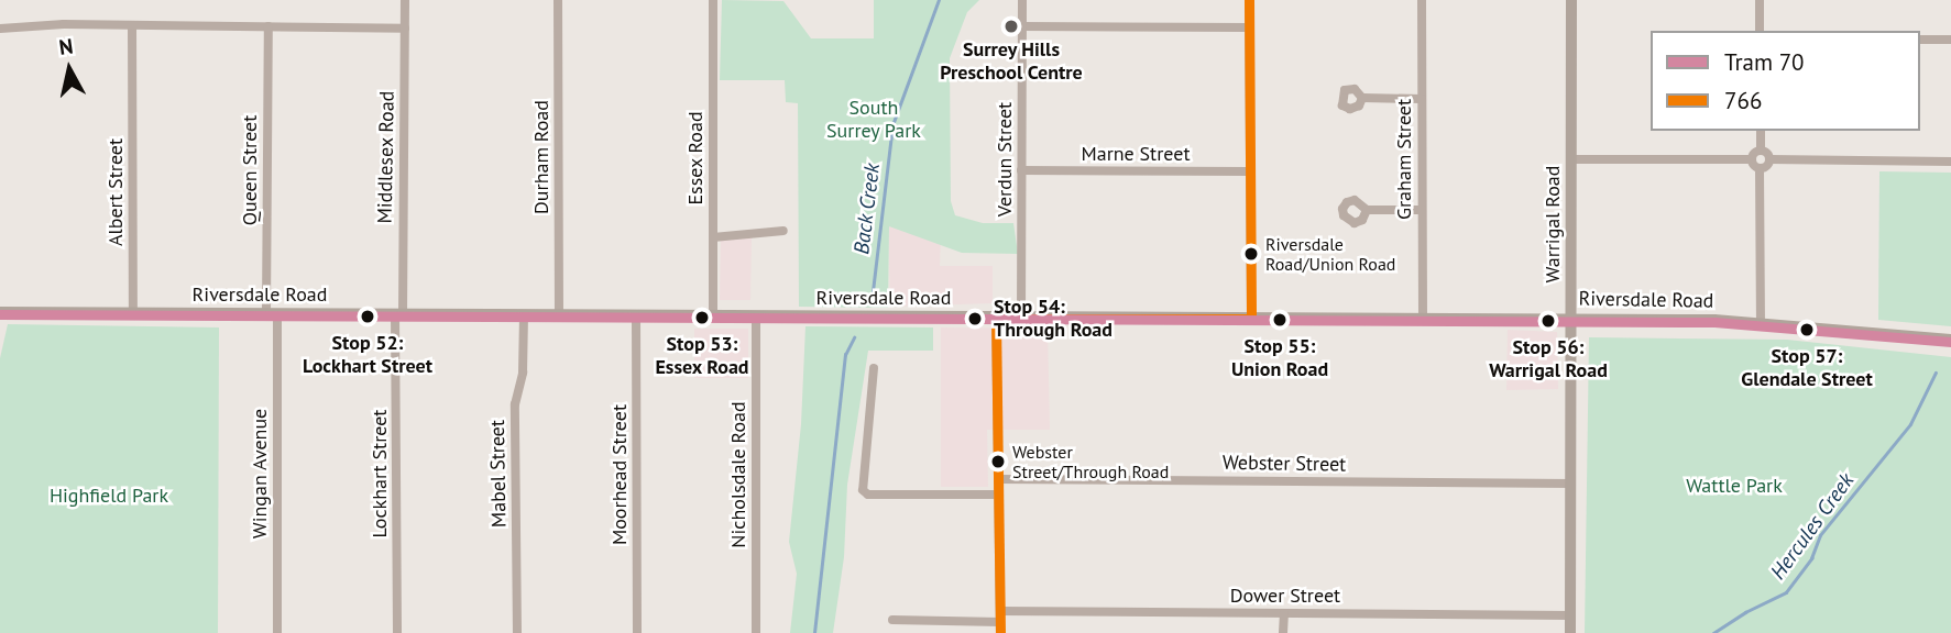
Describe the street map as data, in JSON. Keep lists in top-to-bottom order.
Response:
{
  "streets": {
    "main road": ["Warrigal Road", "Riversdale Road"],
    "street": [
      "Marne Street",
      "Middlesex Road",
      "Durham Road",
      "Essex Road",
      "Verdun Street",
      "Graham Street",
      "Queen Street",
      "Albert Street",
      "Webster Street",
      "Wingan Avenue",
      "Lockhart Street",
      "Mabel Street",
      "Moorhead Street",
      "Nicholsdale Road",
      "Dower Street"
    ]
  },
  "crossings": [
    ["Marne Street", "Verdun Street"],
    ["Middlesex Road", "Riversdale Road"],
    ["Middlesex Road", "Lockhart Street"],
    ["Durham Road", "Riversdale Road"],
    ["Essex Road", "Riversdale Road"],
    ["Verdun Street", "Riversdale Road"],
    ["Graham Street", "Riversdale Road"],
    ["Queen Street", "Riversdale Road"],
    ["Queen Street", "Wingan Avenue"],
    ["Albert Street", "Riversdale Road"],
    ["Warrigal Road", "Riversdale Road"],
    ["Warrigal Road", "Webster Street"],
    ["Warrigal Road", "Dower Street"],
    ["Riversdale Road", "Wingan Avenue"],
    ["Riversdale Road", "Lockhart Street"],
    ["Riversdale Road", "Mabel Street"],
    ["Riversdale Road", "Moorhead Street"],
    ["Riversdale Road", "Nicholsdale Road"]
  ],
  "water": ["Back Creek", "Hercules Creek"],
  "parks": ["South Surrey Park", "Wattle Park", "Highfield Park"],
  "places": [
    "Surrey Hills Preschool Centre",
    "Riversdale Road/Union Road",
    "Stop 52: Lockhart Street",
    "Stop 53: Essex Road",
    "Stop 54: Through Road",
    "Stop 55: Union Road",
    "Stop 56: Warrigal Road",
    "Stop 57: Glendale Street",
    "Webster Street/Through Road"
  ],
  "lines": ["transit line 766", "tram line 70"],
  "legend": ["Tram 70", "766"],
  "north": "top"
}
